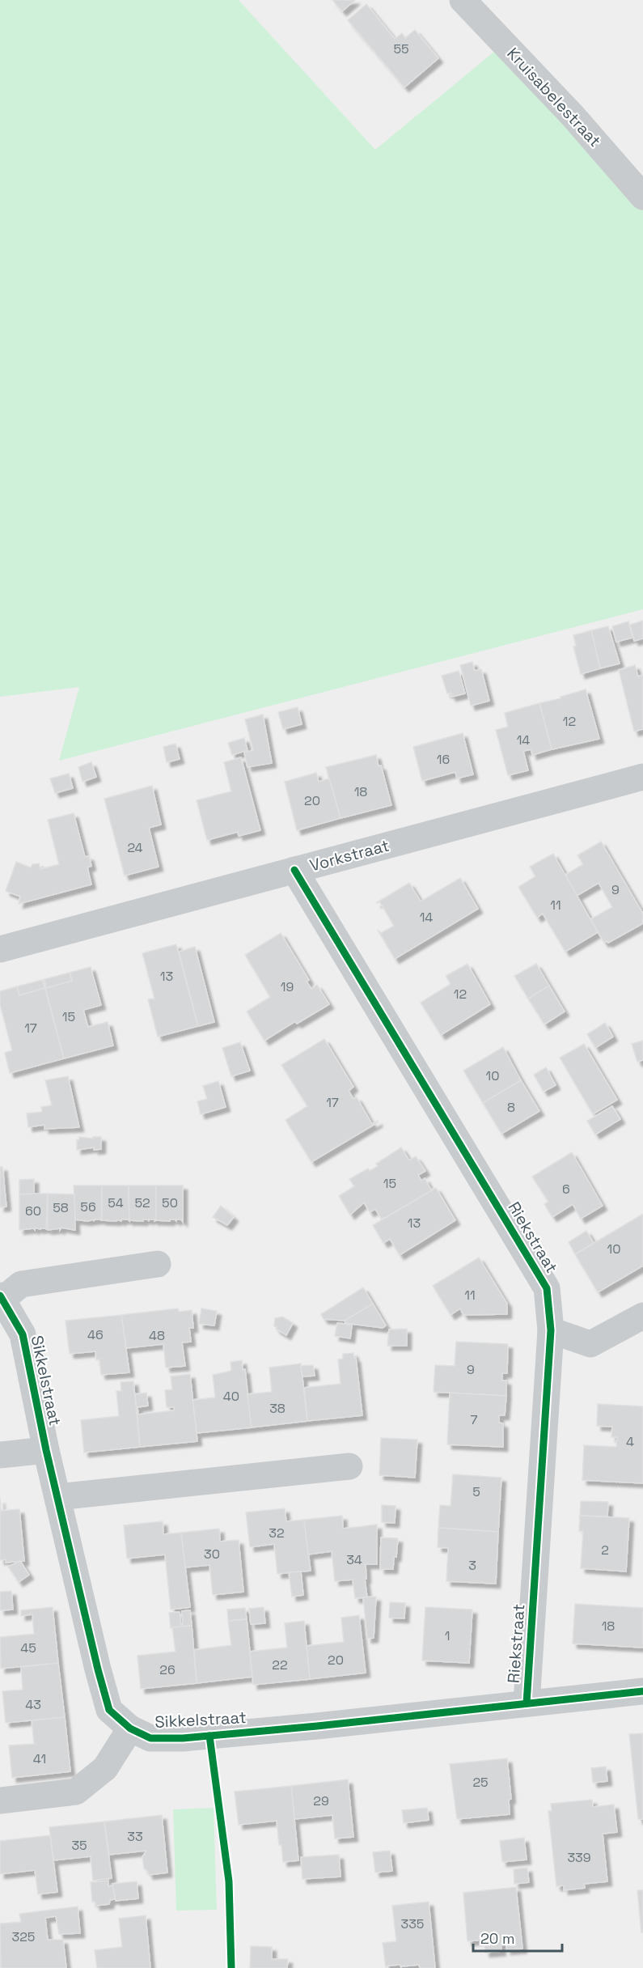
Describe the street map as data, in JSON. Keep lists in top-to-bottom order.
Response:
{
  "streets": {
    "street": [
      "Kruisabelestraat",
      "Vorkstraat",
      "Riekstraat",
      "Sikkelstraat"
    ]
  },
  "crossings": [
    ["Vorkstraat", "Riekstraat"],
    ["Riekstraat", "Sikkelstraat"]
  ],
  "house_numbers": [
    "55",
    "12",
    "14",
    "16",
    "18",
    "20",
    "24",
    "9",
    "11",
    "14",
    "13",
    "19",
    "12",
    "15",
    "17",
    "10",
    "17",
    "8",
    "15",
    "6",
    "54",
    "52",
    "50",
    "56",
    "58",
    "60",
    "13",
    "10",
    "11",
    "46",
    "48",
    "9",
    "40",
    "38",
    "7",
    "4",
    "5",
    "32",
    "2",
    "30",
    "34",
    "3",
    "18",
    "1",
    "45",
    "20",
    "22",
    "26",
    "43",
    "41",
    "25",
    "29",
    "33",
    "35",
    "339",
    "335",
    "325"
  ],
  "scale_bar": "20 m"
}
